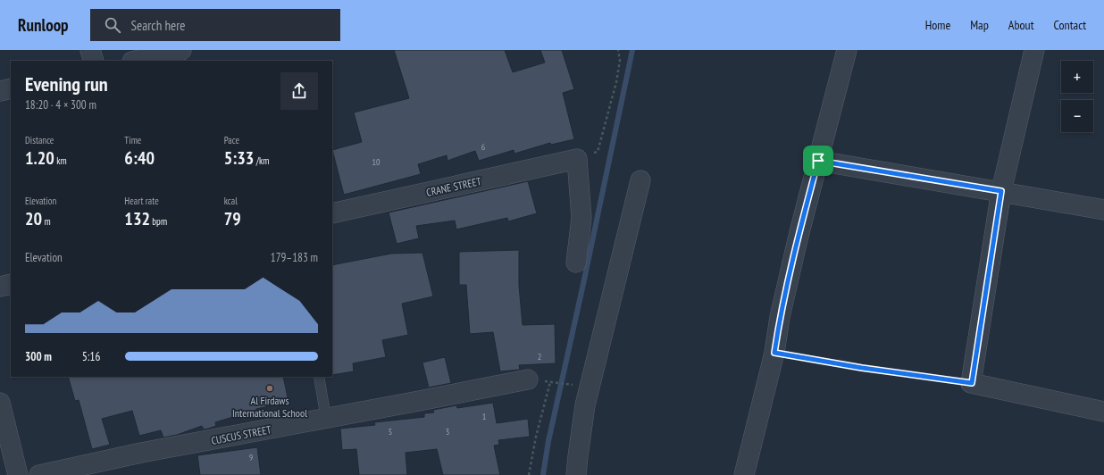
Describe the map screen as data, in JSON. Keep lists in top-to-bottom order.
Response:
{
  "streets": {
    "street": ["CRANE STREET", "CUSCUS STREET"]
  },
  "places": ["Al Firdaws International School"],
  "house_numbers": [
    "6",
    "10",
    "2",
    "1",
    "5",
    "3",
    "9"
  ],
  "page": {
    "header": "Runloop",
    "search": "Search here",
    "nav": [
      "Home",
      "Map",
      "About",
      "Contact"
    ],
    "map_buttons": ["+", "−"],
    "heading": ["Evening run", "18:20 · 4 × 300 m"],
    "stats": [
      ["Distance", "1.20 km"],
      ["Time", "6:40"],
      ["Pace", "5:33 /km"],
      ["Elevation", "20 m"],
      ["Heart rate", "132 bpm"],
      ["kcal", "79"]
    ],
    "chart": ["Elevation", "179–183 m"],
    "list": [
      {
        "name": "300 m",
        "note": "5:16"
      }
    ]
  }
}
